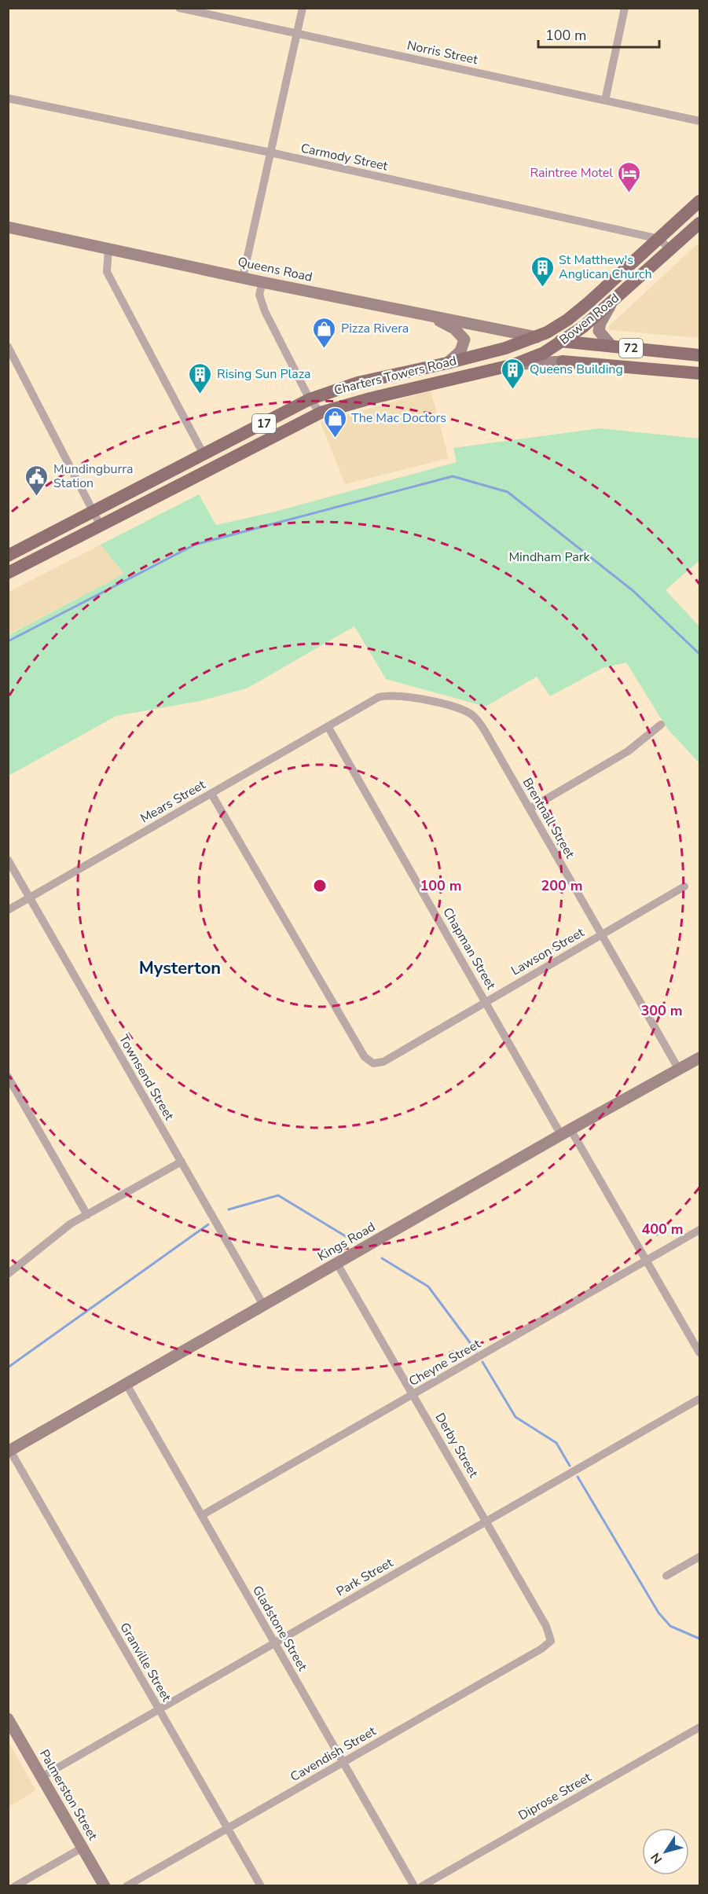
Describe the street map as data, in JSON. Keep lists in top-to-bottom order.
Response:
{
  "streets": {
    "main road": [
      "Queens Road",
      "Bowen Road",
      "72",
      "Charters Towers Road",
      "17",
      "Kings Road",
      "Palmerston Street"
    ],
    "street": [
      "Norris Street",
      "Carmody Street",
      "Mears Street",
      "Brentnall Street",
      "Chapman Street",
      "Lawson Street",
      "Townsend Street",
      "Cheyne Street",
      "Derby Street",
      "Park Street",
      "Gladstone Street",
      "Granville Street",
      "Cavendish Street",
      "Diprose Street"
    ]
  },
  "crossings": [
    ["Carmody Street", "Bowen Road"],
    ["Queens Road", "Bowen Road"],
    ["Queens Road", "Charters Towers Road"],
    ["Bowen Road", "72"],
    ["Bowen Road", "Charters Towers Road"],
    ["Mears Street", "Brentnall Street"],
    ["Mears Street", "Chapman Street"],
    ["Mears Street", "Lawson Street"],
    ["Mears Street", "Townsend Street"],
    ["Brentnall Street", "Chapman Street"],
    ["Brentnall Street", "Lawson Street"],
    ["Brentnall Street", "Kings Road"],
    ["Chapman Street", "Lawson Street"],
    ["Chapman Street", "Kings Road"],
    ["Chapman Street", "Cheyne Street"],
    ["Townsend Street", "Kings Road"],
    ["Kings Road", "Derby Street"],
    ["Kings Road", "Gladstone Street"],
    ["Kings Road", "Granville Street"],
    ["Cheyne Street", "Derby Street"],
    ["Cheyne Street", "Gladstone Street"],
    ["Derby Street", "Park Street"],
    ["Derby Street", "Cavendish Street"],
    ["Park Street", "Gladstone Street"],
    ["Park Street", "Granville Street"],
    ["Park Street", "Palmerston Street"],
    ["Gladstone Street", "Cavendish Street"],
    ["Granville Street", "Cavendish Street"]
  ],
  "districts": ["Mysterton"],
  "parks": ["Mindham Park"],
  "places": {
    "hotel": ["Raintree Motel"],
    "building": ["St Matthew's Anglican Church", "Queens Building", "Rising Sun Plaza"],
    "shop": ["Pizza Rivera", "The Mac Doctors"],
    "public building": ["Mundingburra Station"]
  },
  "scale_bar": "100 m",
  "north": "bottom left",
  "rings": [
    "100 m",
    "200 m",
    "300 m",
    "400 m"
  ]
}
